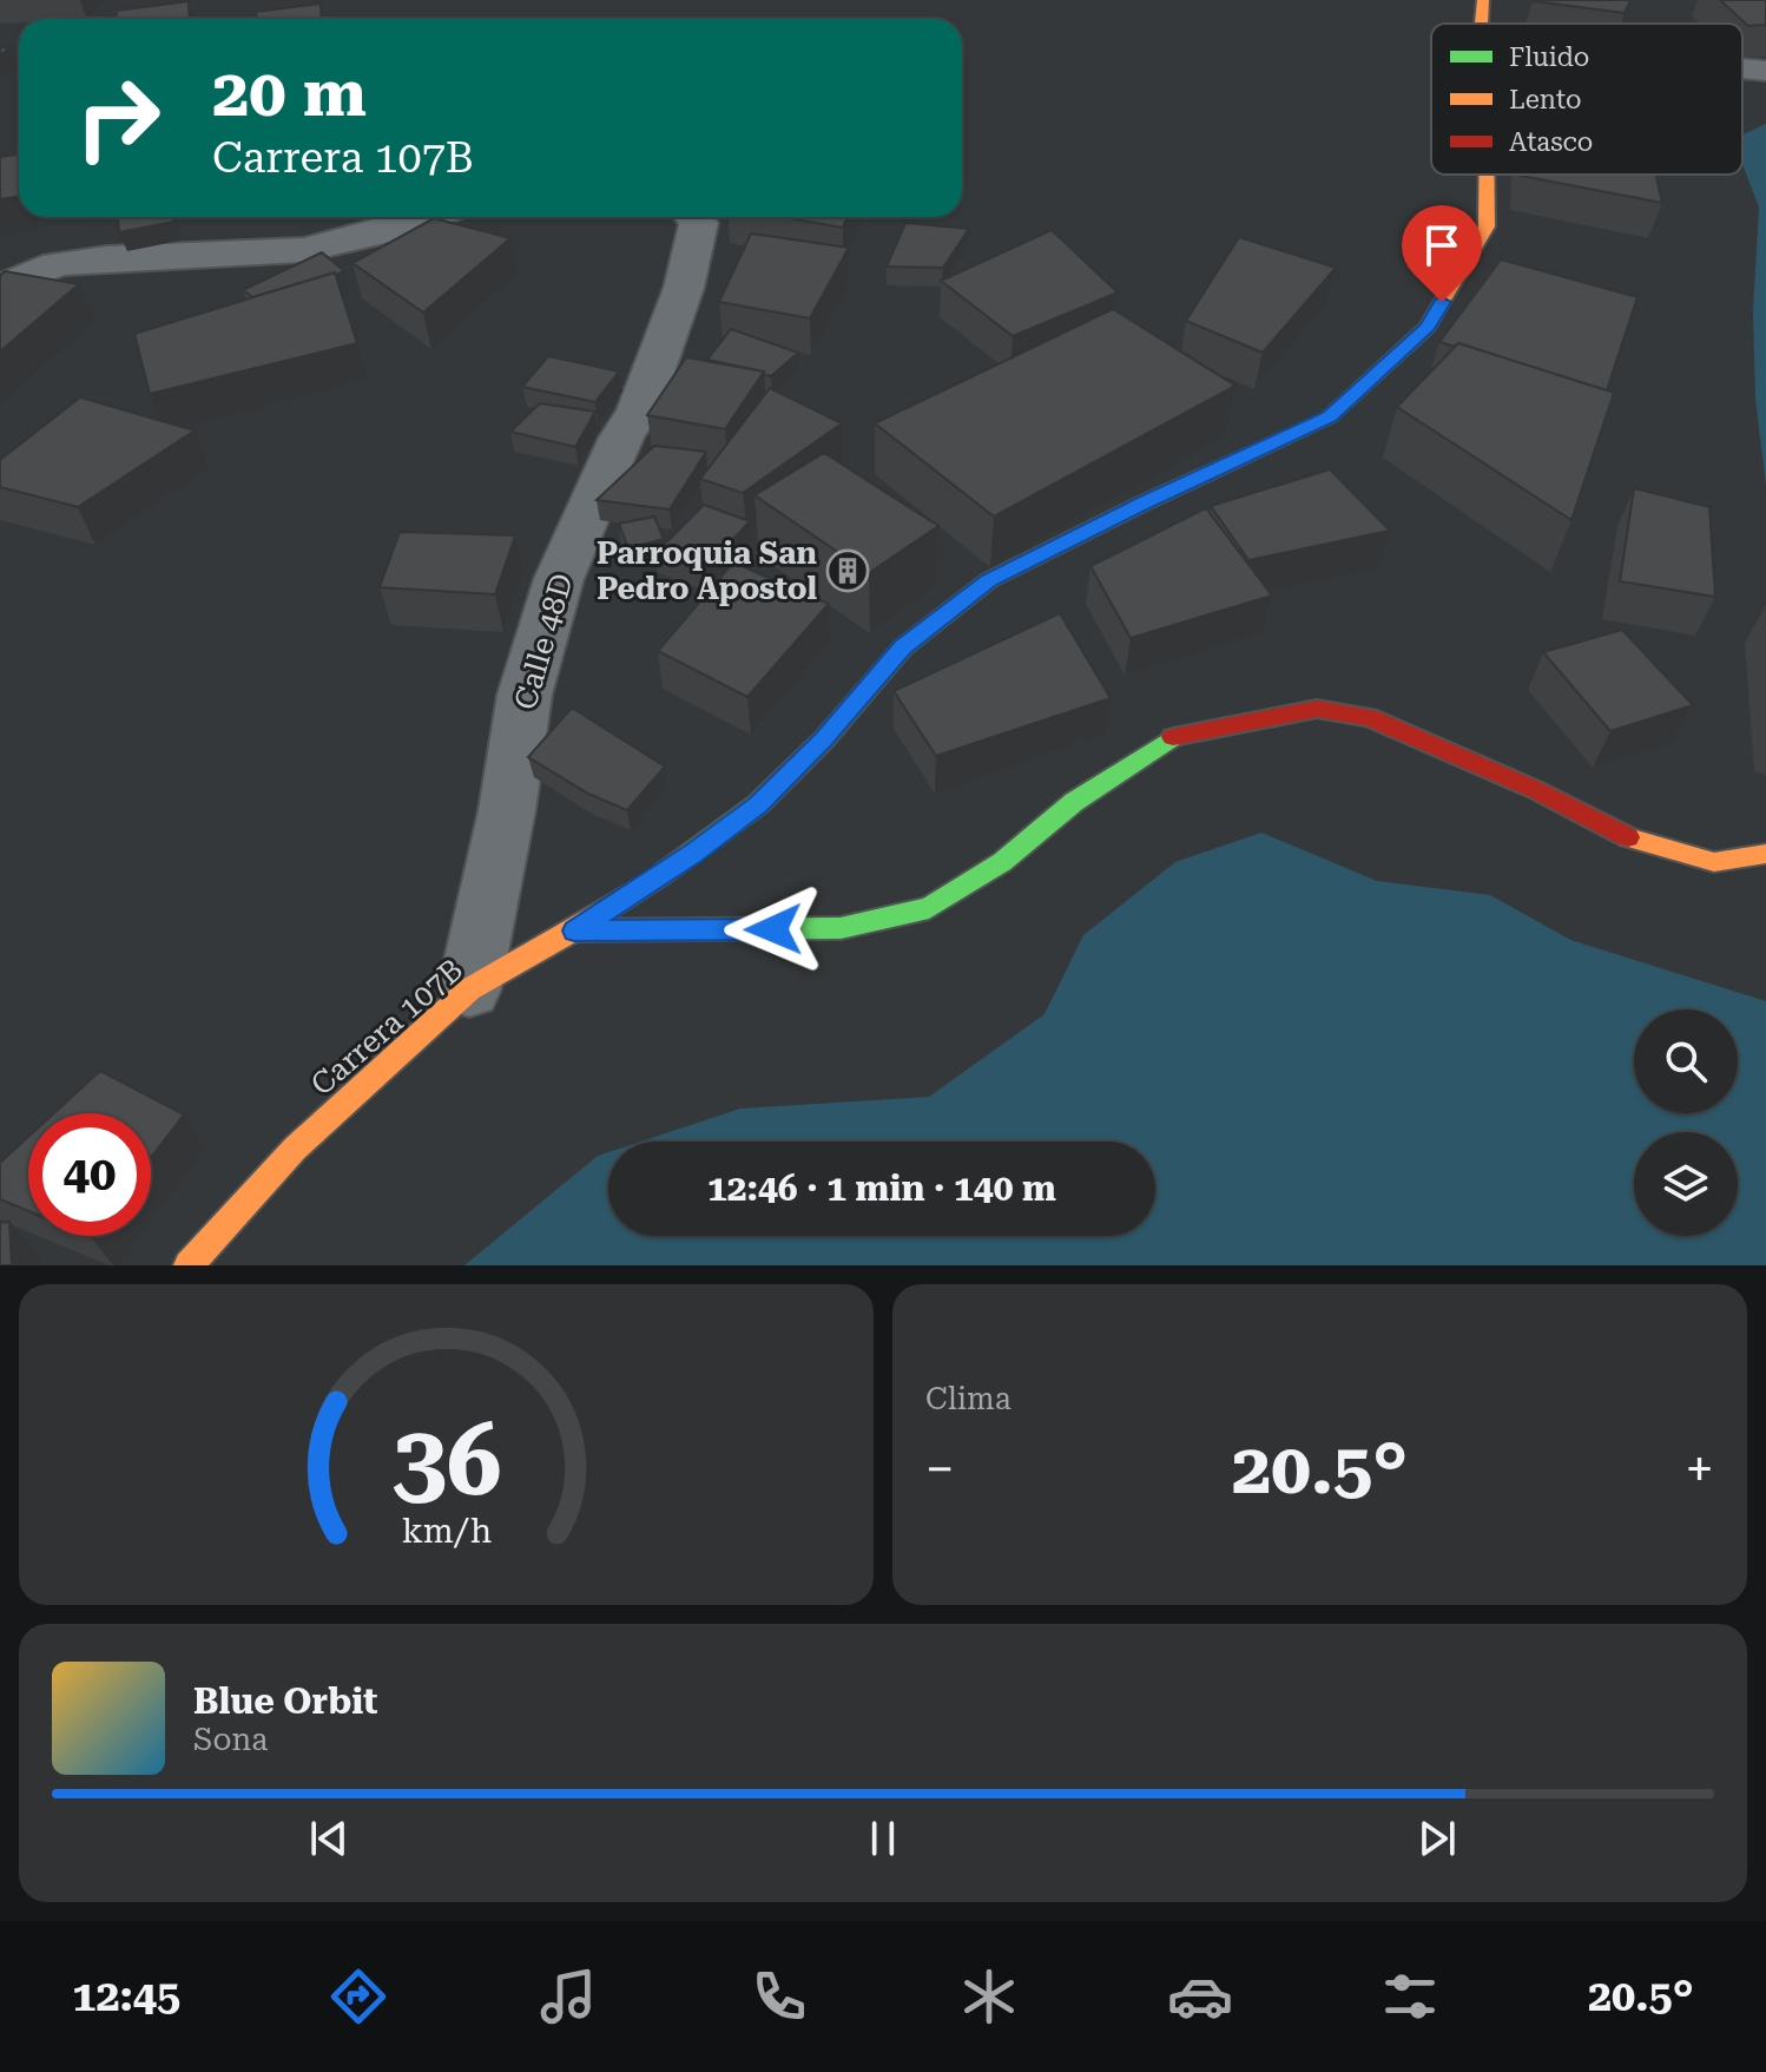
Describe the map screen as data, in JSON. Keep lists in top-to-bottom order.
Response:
{
  "streets": {
    "street": ["Calle 48D", "Carrera 107B"]
  },
  "crossings": [
    ["Calle 48D", "Carrera 107B"]
  ],
  "places": {
    "building": ["Parroquia San Pedro Apostol"]
  },
  "legend": ["Fluido", "Lento", "Atasco"],
  "page": {
    "turn": ["20 m", "Carrera 107B"],
    "limit": "40",
    "trip": "12:46 · 1 min · 140 m",
    "tile": "Clima",
    "heat": ["−", "20.5°", "+"],
    "song": ["Blue Orbit", "Sona"],
    "tabs": ["12:45", "20.5°"],
    "gauge": ["36", "km/h"]
  }
}
